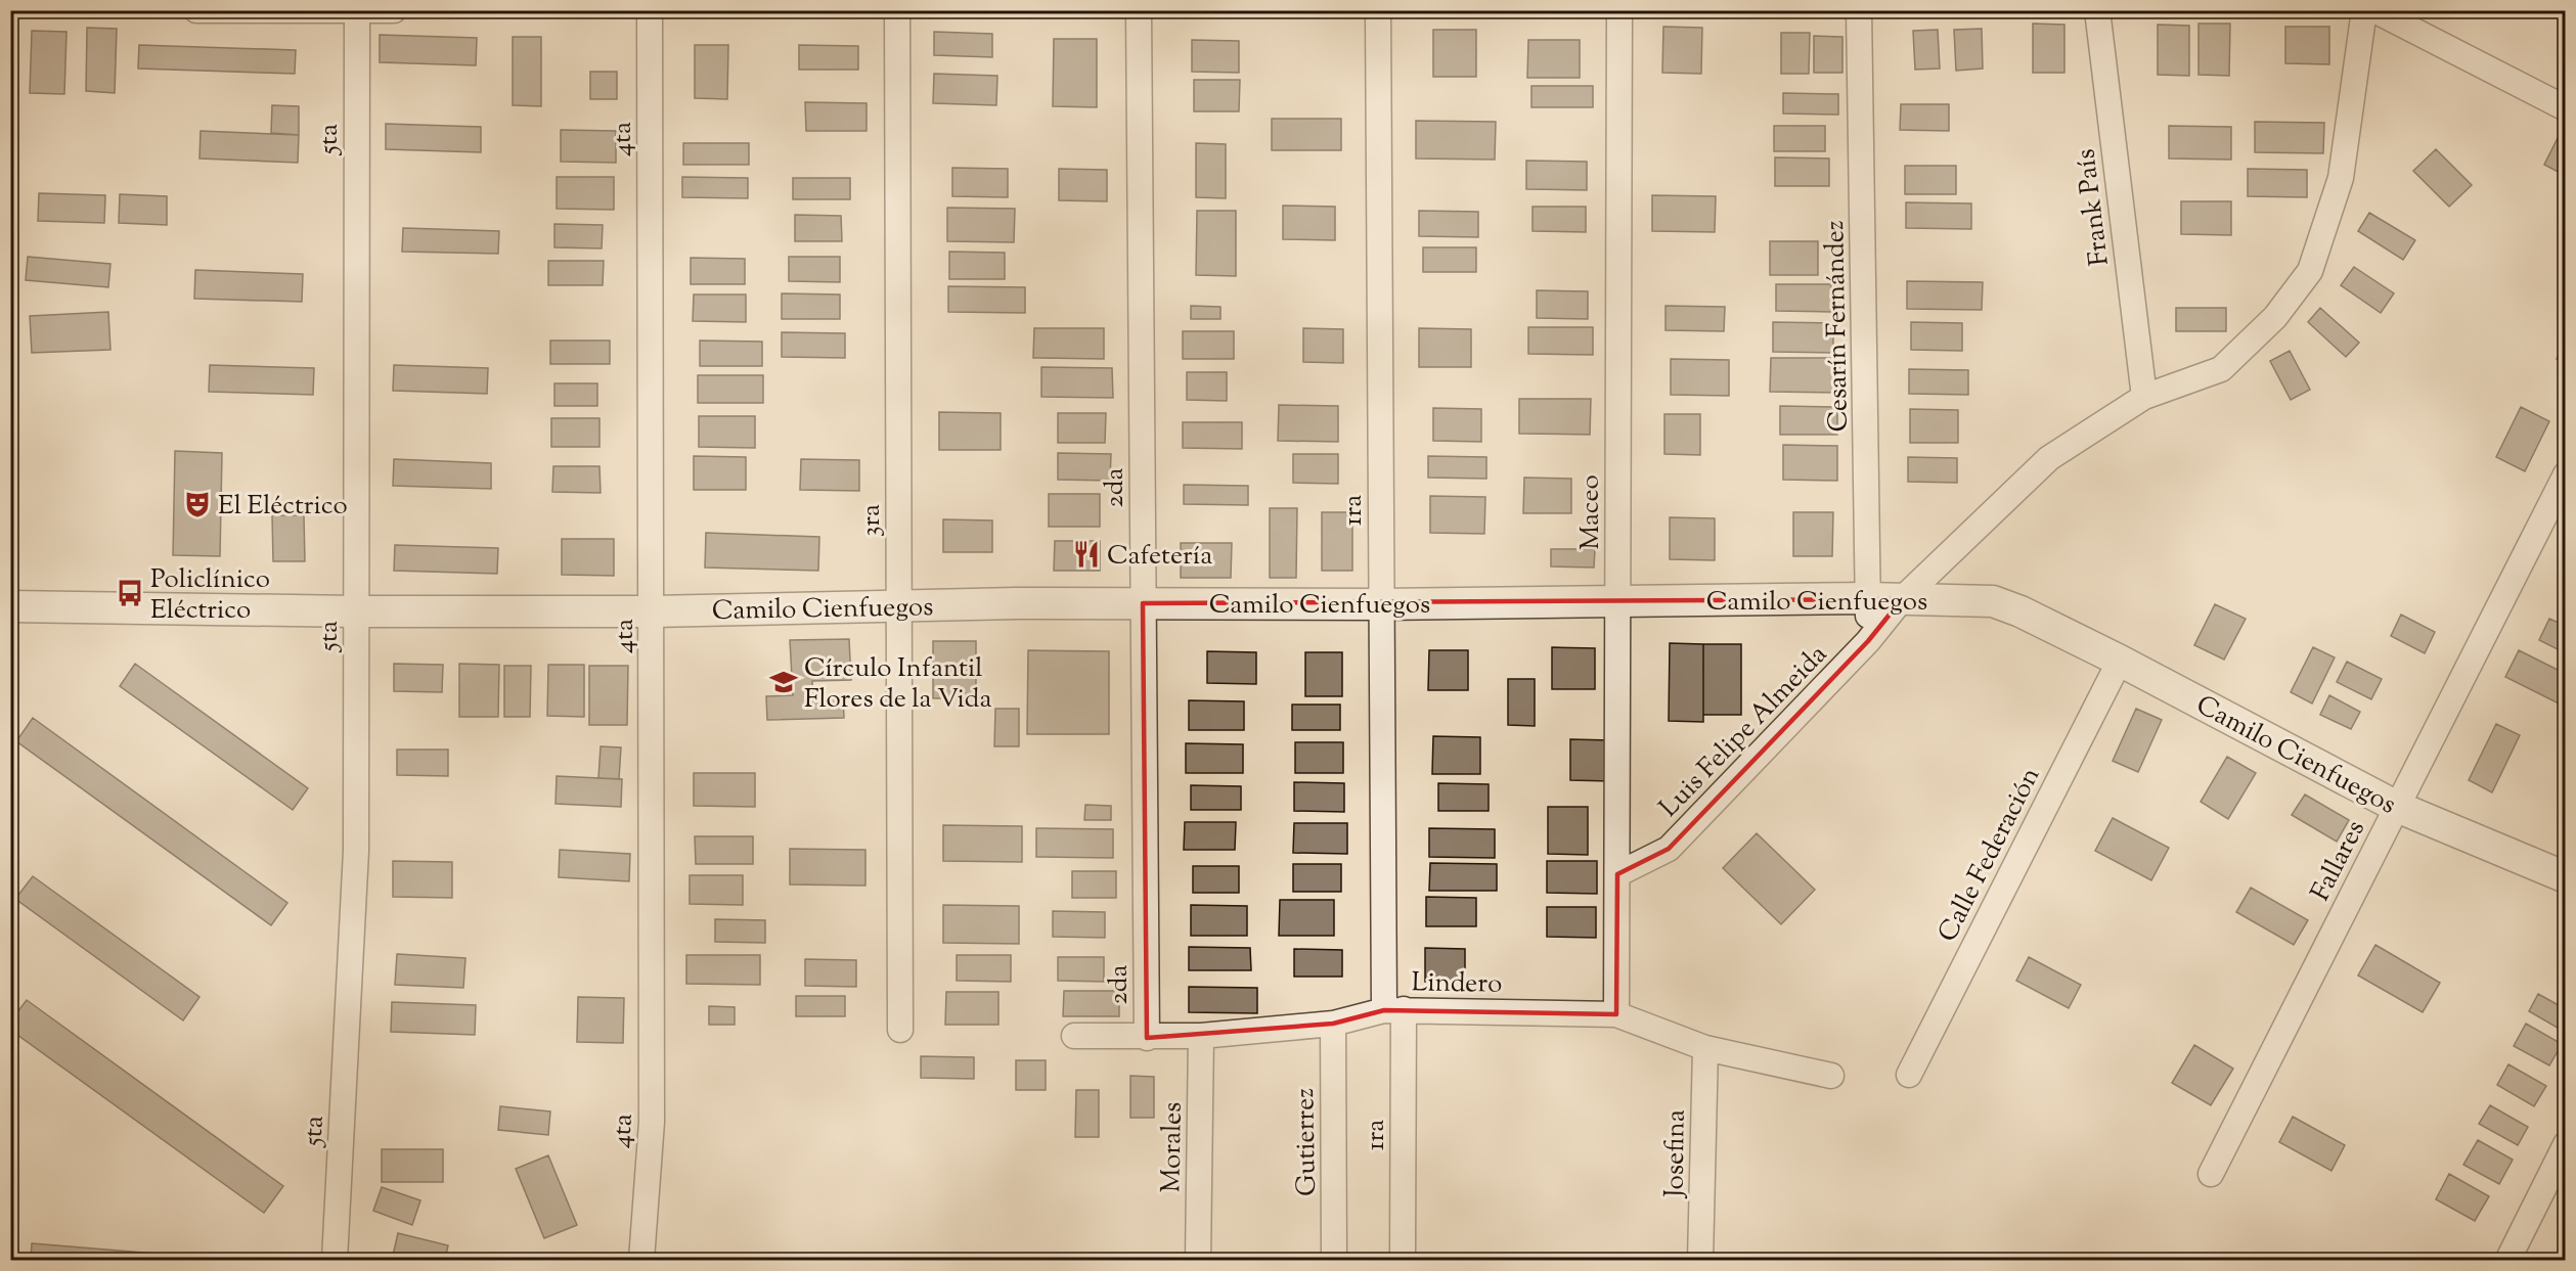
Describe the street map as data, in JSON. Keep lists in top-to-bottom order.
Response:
{
  "streets": {
    "street": [
      "5ta",
      "4ta",
      "Frank País",
      "Cesarín Fernández",
      "2da",
      "1ra",
      "Maceo",
      "3ra",
      "Camilo Cienfuegos",
      "Luis Felipe Almeida",
      "Calle Federación",
      "Fallares",
      "Lindero",
      "Gutierrez",
      "Morales",
      "Josefina"
    ]
  },
  "crossings": [
    ["5ta", "Camilo Cienfuegos"],
    ["4ta", "Camilo Cienfuegos"],
    ["Frank País", "Luis Felipe Almeida"],
    ["Cesarín Fernández", "Camilo Cienfuegos"],
    ["Cesarín Fernández", "Luis Felipe Almeida"],
    ["2da", "Camilo Cienfuegos"],
    ["2da", "Lindero"],
    ["1ra", "Camilo Cienfuegos"],
    ["1ra", "Lindero"],
    ["Maceo", "Camilo Cienfuegos"],
    ["Maceo", "Luis Felipe Almeida"],
    ["Maceo", "Lindero"],
    ["3ra", "Camilo Cienfuegos"],
    ["Camilo Cienfuegos", "Luis Felipe Almeida"],
    ["Camilo Cienfuegos", "Calle Federación"],
    ["Camilo Cienfuegos", "Fallares"],
    ["Lindero", "Gutierrez"],
    ["Lindero", "Morales"],
    ["Lindero", "Josefina"]
  ],
  "places": {
    "theatre": ["El Eléctrico"],
    "restaurant": ["Cafetería"],
    "bus stop": ["Policlínico Eléctrico"],
    "school or university": ["Círculo Infantil Flores de la Vida"]
  }
}
